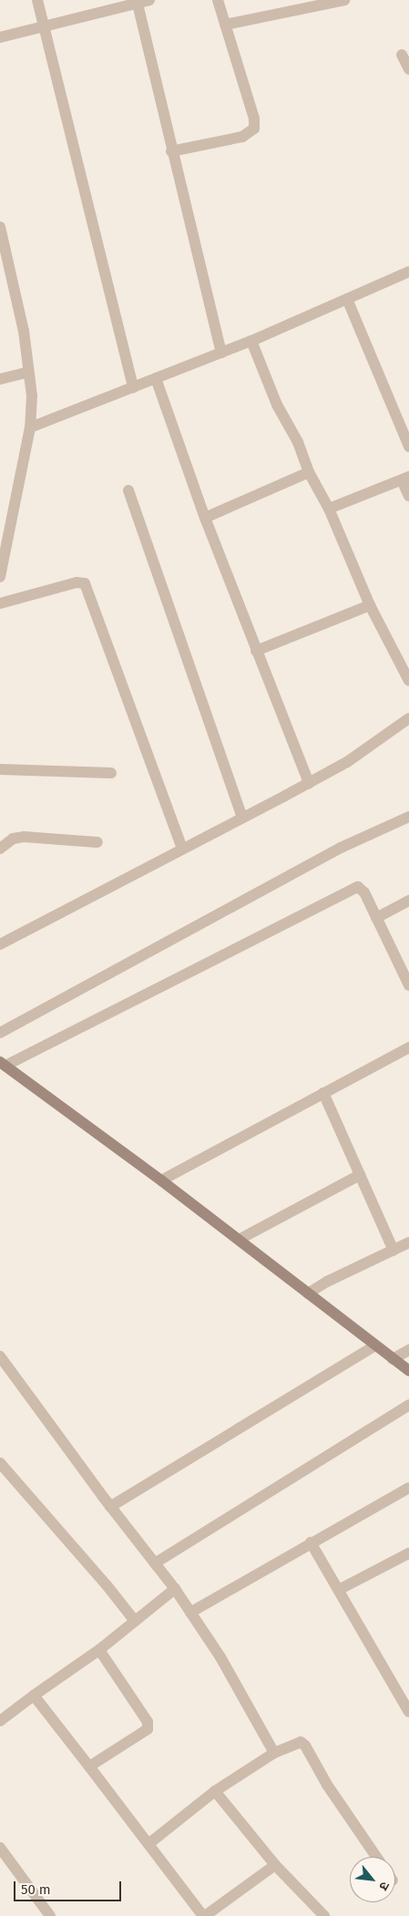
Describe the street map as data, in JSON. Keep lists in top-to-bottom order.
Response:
{
  "scale_bar": "50 m",
  "north": "bottom right"
}
